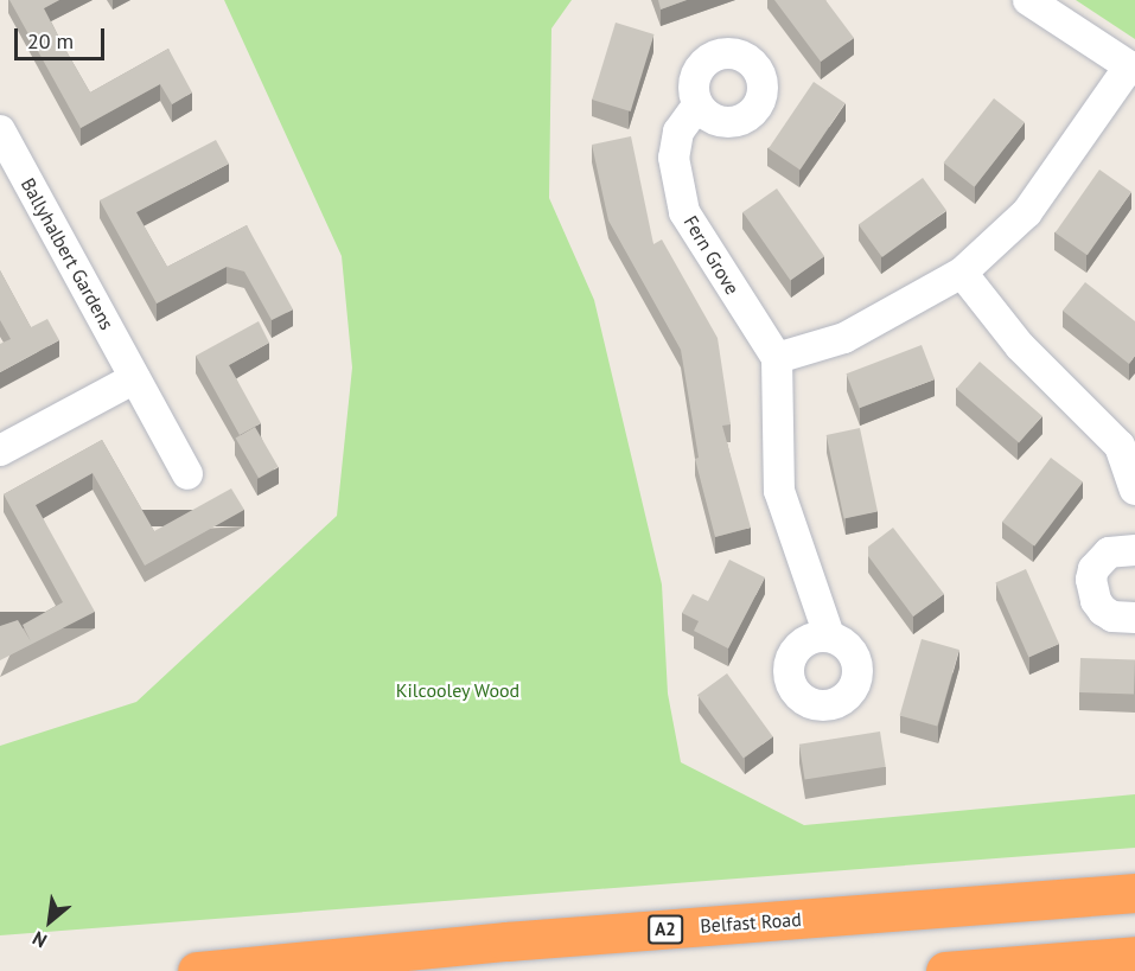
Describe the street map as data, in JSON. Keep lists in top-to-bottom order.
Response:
{
  "streets": {
    "highway": ["Belfast Road", "A2"],
    "street": ["Ballyhalbert Gardens", "Fern Grove"]
  },
  "parks": ["Kilcooley Wood"],
  "scale_bar": "20 m",
  "north": "bottom left"
}
